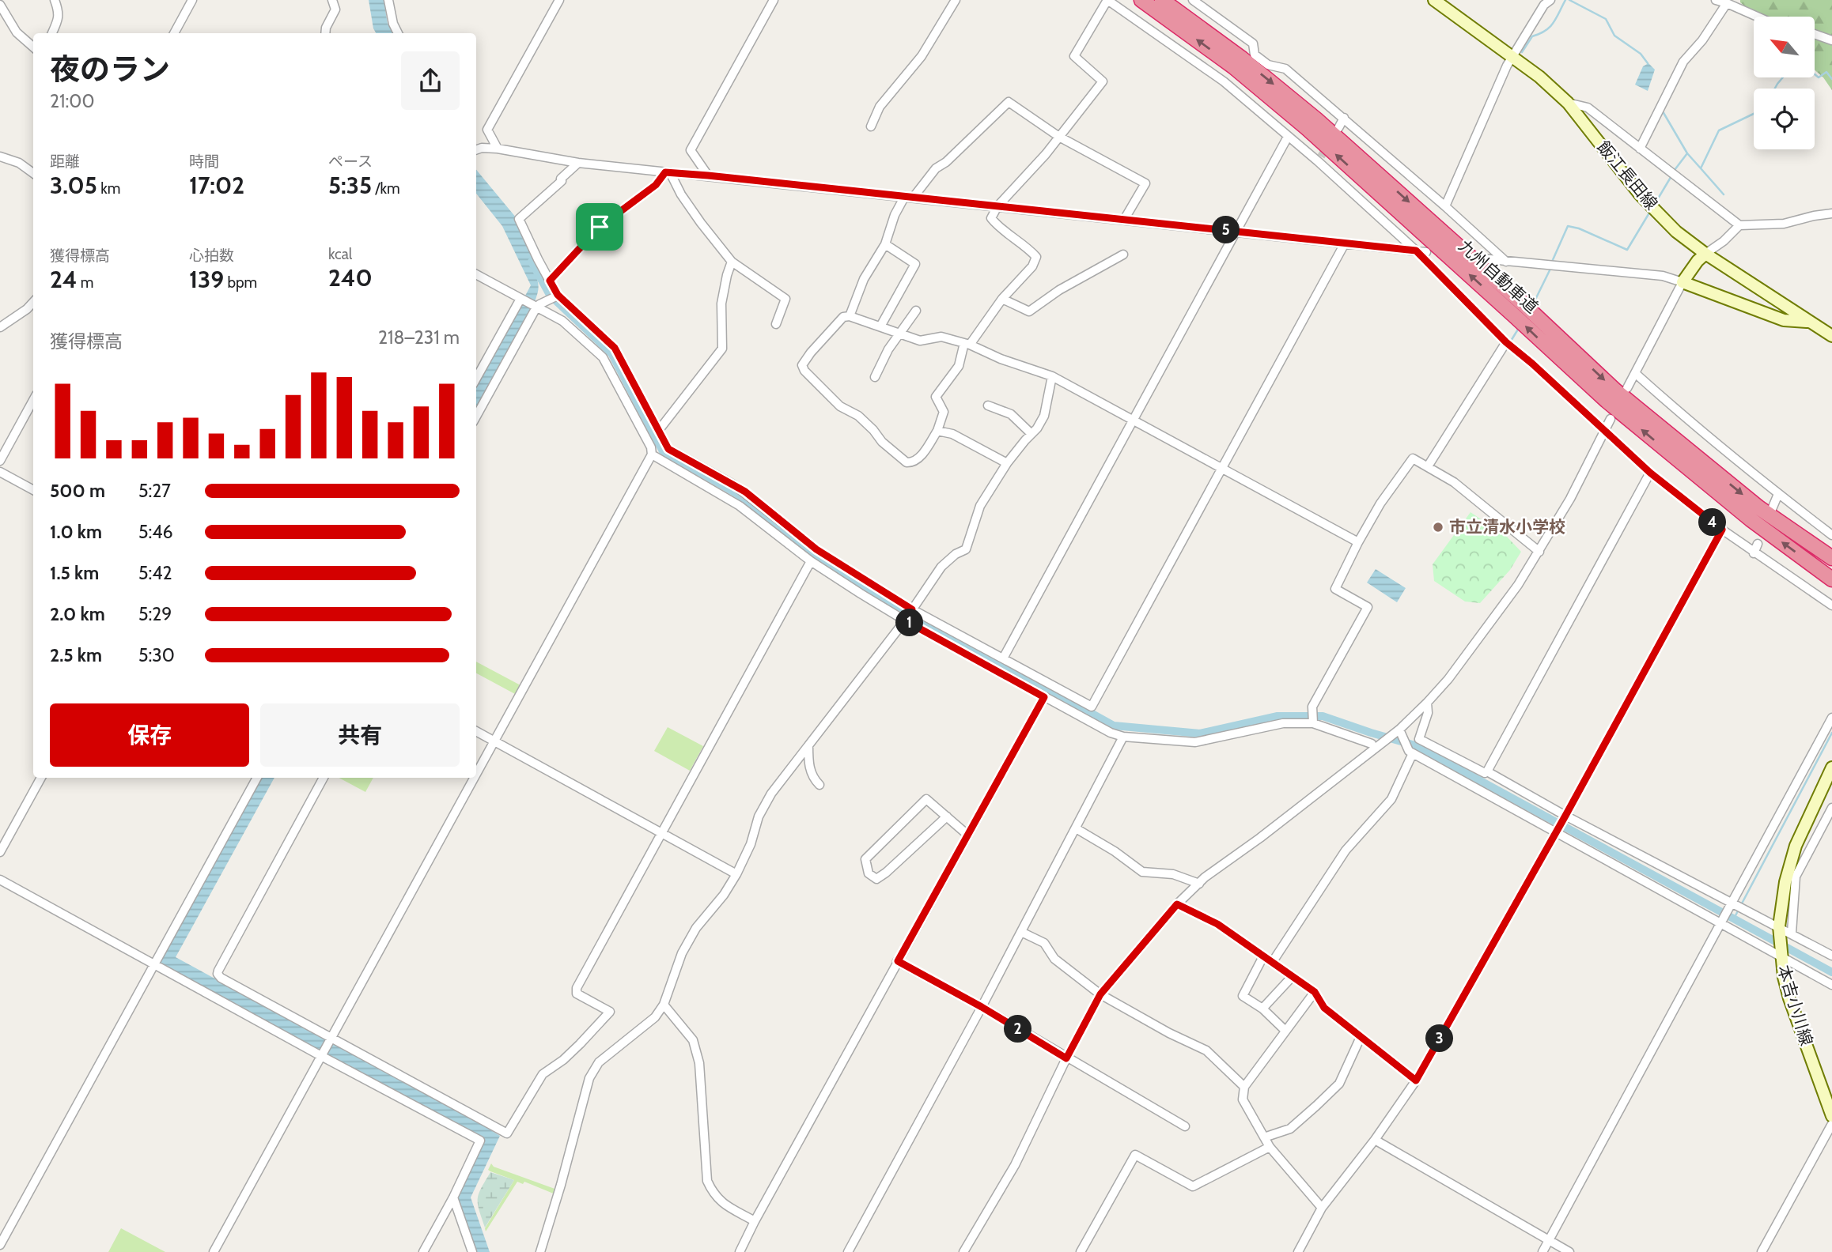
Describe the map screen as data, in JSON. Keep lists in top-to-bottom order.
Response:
{
  "streets": {
    "highway": ["九州自動車道"],
    "main road": ["飯江長田線", "本吉小川線"]
  },
  "places": ["市立清水小学校"],
  "north": "top left",
  "page": {
    "heading": ["夜のラン", "21:00"],
    "stats": [
      ["距離", "3.05 km"],
      ["時間", "17:02"],
      ["ペース", "5:35 /km"],
      ["獲得標高", "24 m"],
      ["心拍数", "139 bpm"],
      ["kcal", "240"]
    ],
    "pins": [
      "5",
      "4",
      "1",
      "2",
      "3"
    ],
    "chart": ["獲得標高", "218–231 m"],
    "list": [
      {
        "name": "500 m",
        "note": "5:27"
      },
      {
        "name": "1.0 km",
        "note": "5:46"
      },
      {
        "name": "1.5 km",
        "note": "5:42"
      },
      {
        "name": "2.0 km",
        "note": "5:29"
      },
      {
        "name": "2.5 km",
        "note": "5:30"
      }
    ],
    "buttons": ["保存", "共有"]
  }
}
